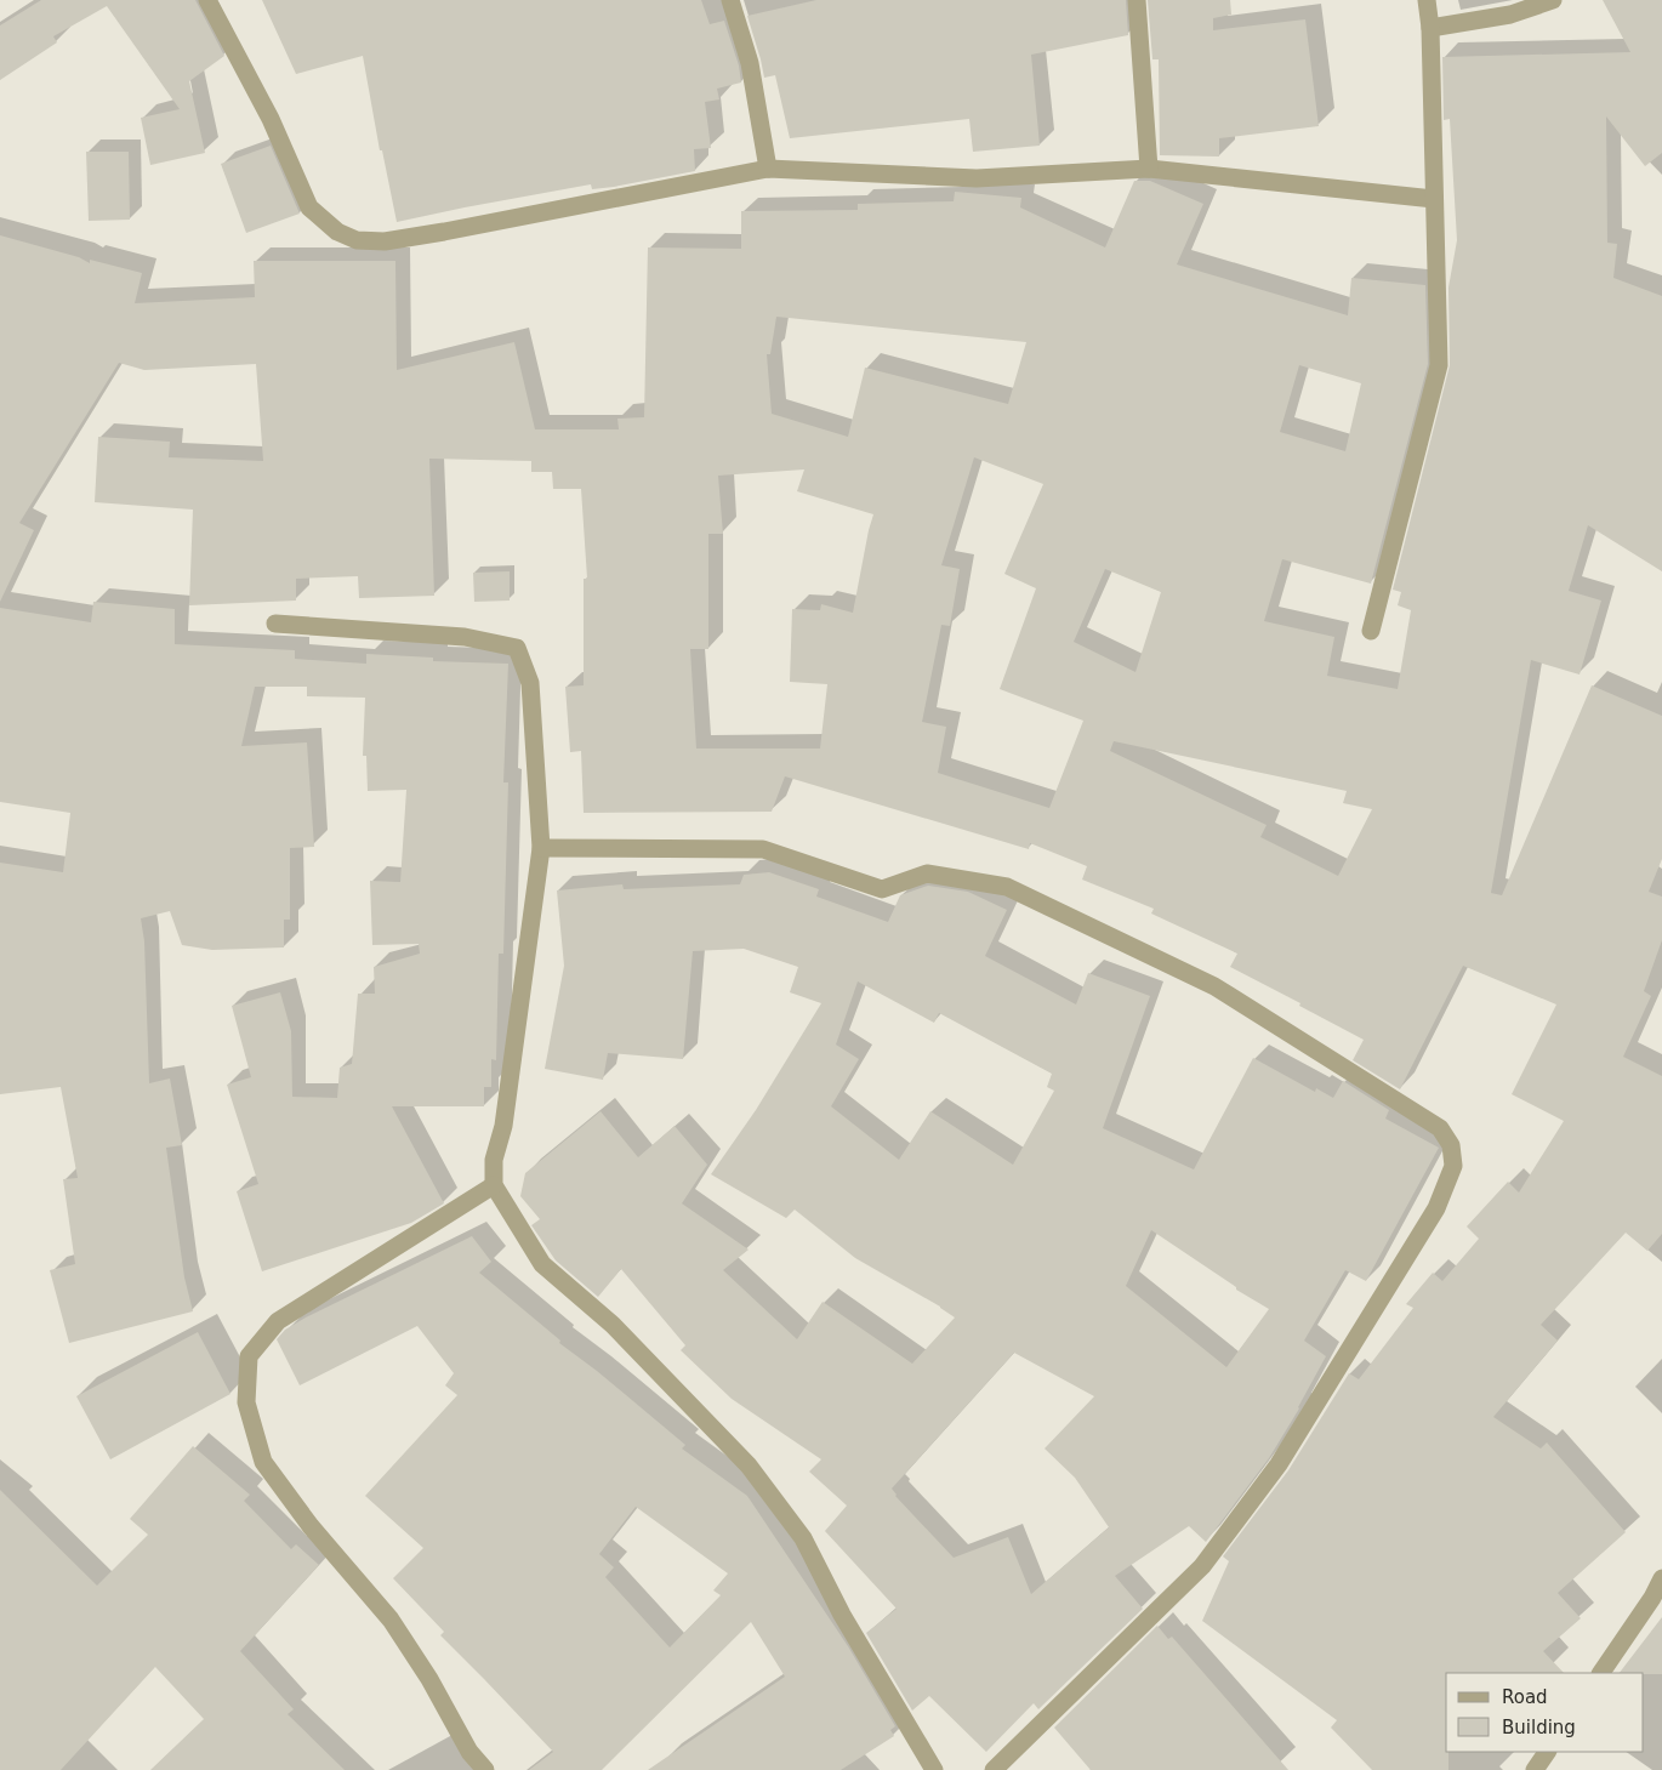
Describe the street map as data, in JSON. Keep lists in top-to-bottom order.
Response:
{
  "legend": ["Road", "Building"]
}
